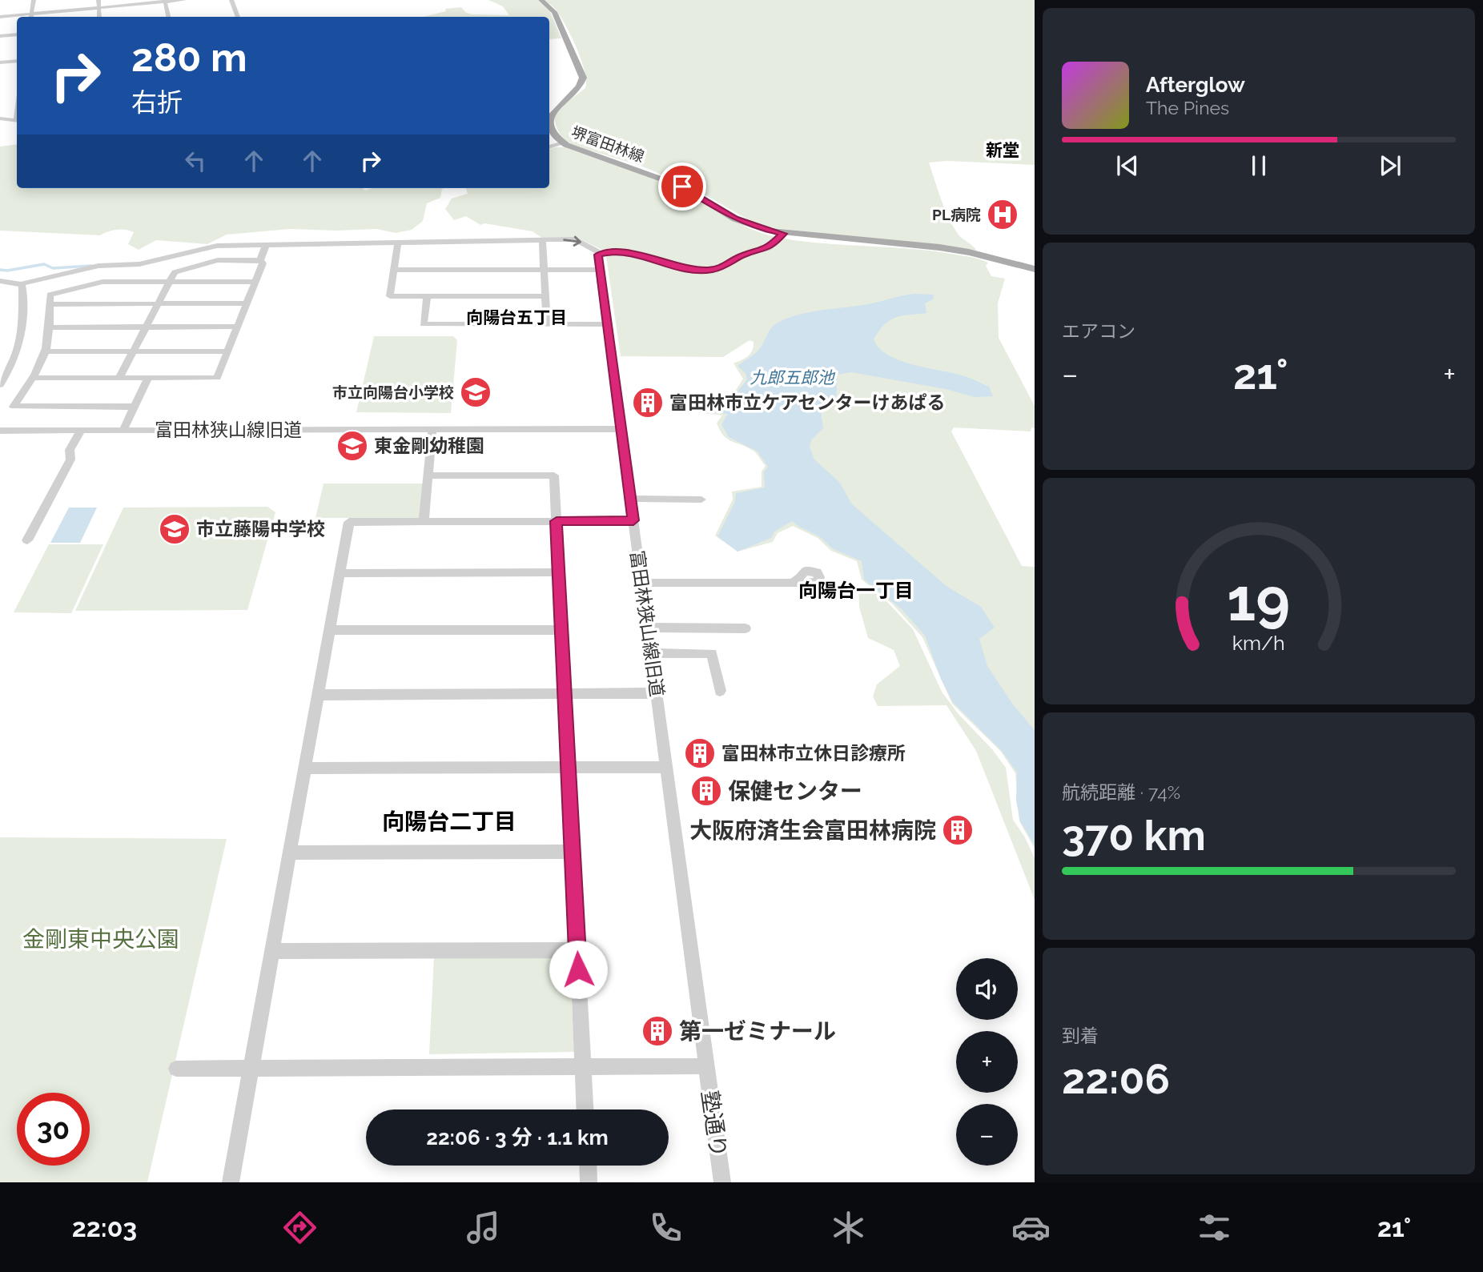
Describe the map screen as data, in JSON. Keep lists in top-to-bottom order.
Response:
{
  "streets": {
    "main road": ["堺富田林線"],
    "street": ["富田林狭山線旧道", "塾通り"]
  },
  "crossings": [
    ["富田林狭山線旧道", "塾通り"]
  ],
  "districts": [
    "新堂",
    "向陽台五丁目",
    "向陽台一丁目",
    "向陽台二丁目"
  ],
  "water": ["九郎五郎池"],
  "parks": ["金剛東中央公園"],
  "places": {
    "hospital": ["PL病院"],
    "school or university": ["市立向陽台小学校", "東金剛幼稚園", "市立藤陽中学校"],
    "building": [
      "富田林市立ケアセンターけあぱる",
      "富田林市立休日診療所",
      "保健センター",
      "大阪府済生会富田林病院",
      "第一ゼミナール"
    ]
  },
  "page": {
    "turn": ["280 m", "右折"],
    "song": ["Afterglow", "The Pines"],
    "tile": [
      "エアコン",
      ["航続距離 · 74%", "370 km"],
      ["到着", "22:06"]
    ],
    "heat": ["−", "21°", "+"],
    "map_buttons": ["+", "−"],
    "limit": "30",
    "trip": "22:06 · 3 分 · 1.1 km",
    "tabs": ["22:03", "21°"],
    "gauge": ["19", "km/h"]
  }
}
